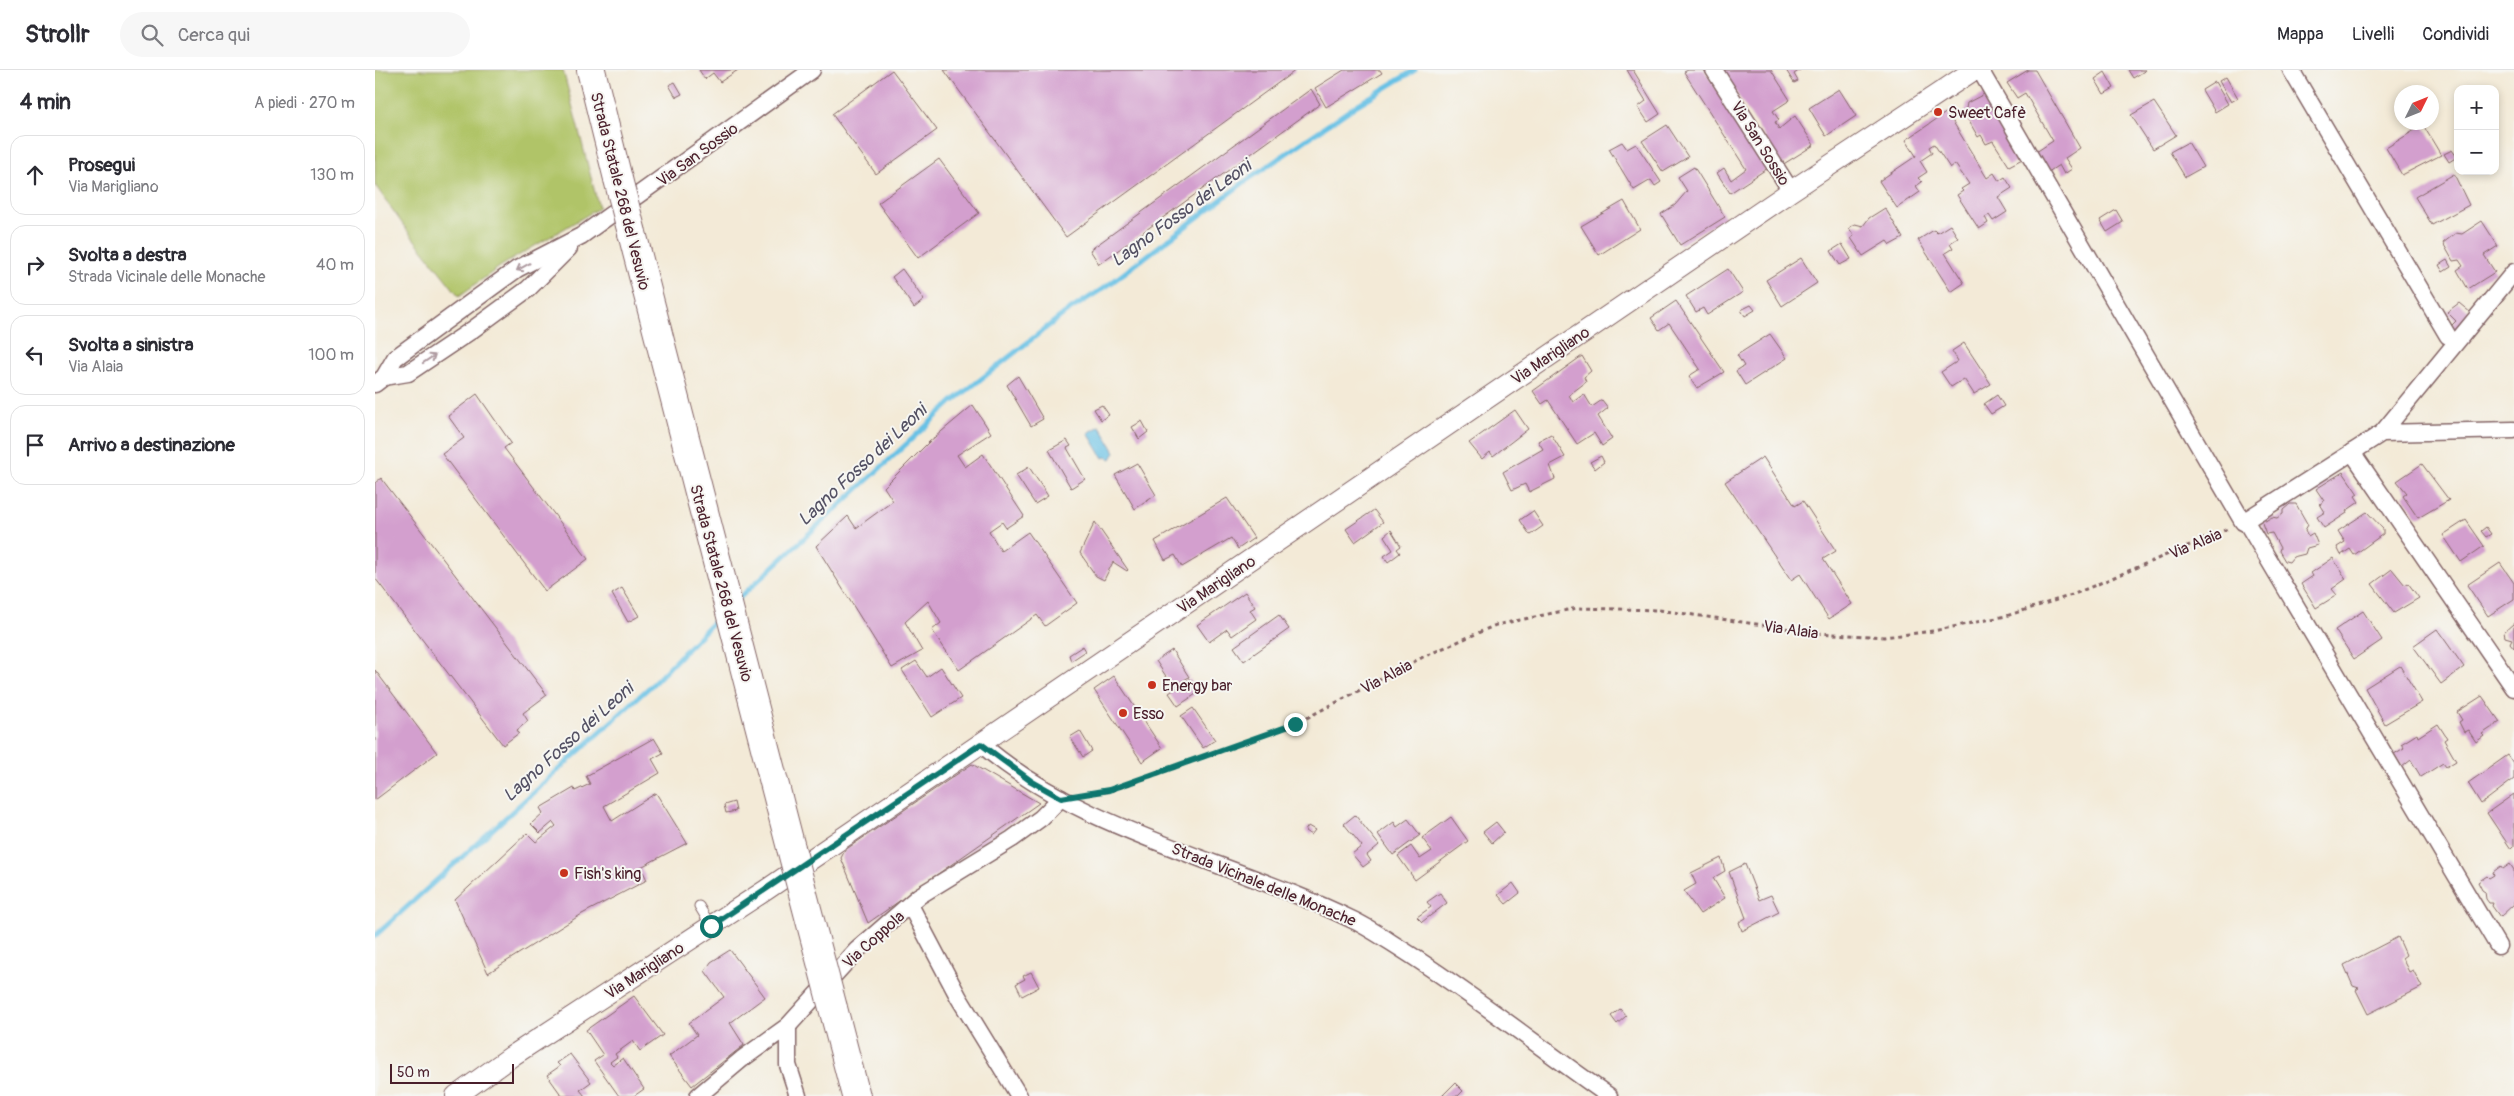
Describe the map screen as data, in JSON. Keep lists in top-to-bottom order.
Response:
{
  "streets": {
    "highway": ["Strada Statale 268 del Vesuvio"],
    "street": [
      "Via San Sossio",
      "Via Marigliano",
      "Strada Vicinale delle Monache",
      "Via Coppola"
    ],
    "path": ["Via Alaia"]
  },
  "crossings": [
    ["Via San Sossio", "Via Marigliano"],
    ["Via Marigliano", "Strada Vicinale delle Monache"],
    ["Via Alaia", "Strada Vicinale delle Monache"],
    ["Via Alaia", "Via Coppola"],
    ["Strada Vicinale delle Monache", "Via Coppola"]
  ],
  "water": ["Lagno Fosso dei Leoni"],
  "places": [
    "Sweet Cafè",
    "Energy bar",
    "Esso",
    "Fish's king"
  ],
  "scale_bar": "50 m",
  "north": "top right",
  "page": {
    "header": "Strollr",
    "search": "Cerca qui",
    "nav": ["Mappa", "Livelli", "Condividi"],
    "heading": ["4 min", "A piedi · 270 m"],
    "map_buttons": ["+", "−"],
    "list": [
      ["Prosegui", "Via Marigliano", "130 m"],
      ["Svolta a destra", "Strada Vicinale delle Monache", "40 m"],
      ["Svolta a sinistra", "Via Alaia", "100 m"],
      "Arrivo a destinazione"
    ],
    "scale": "50 m"
  }
}
